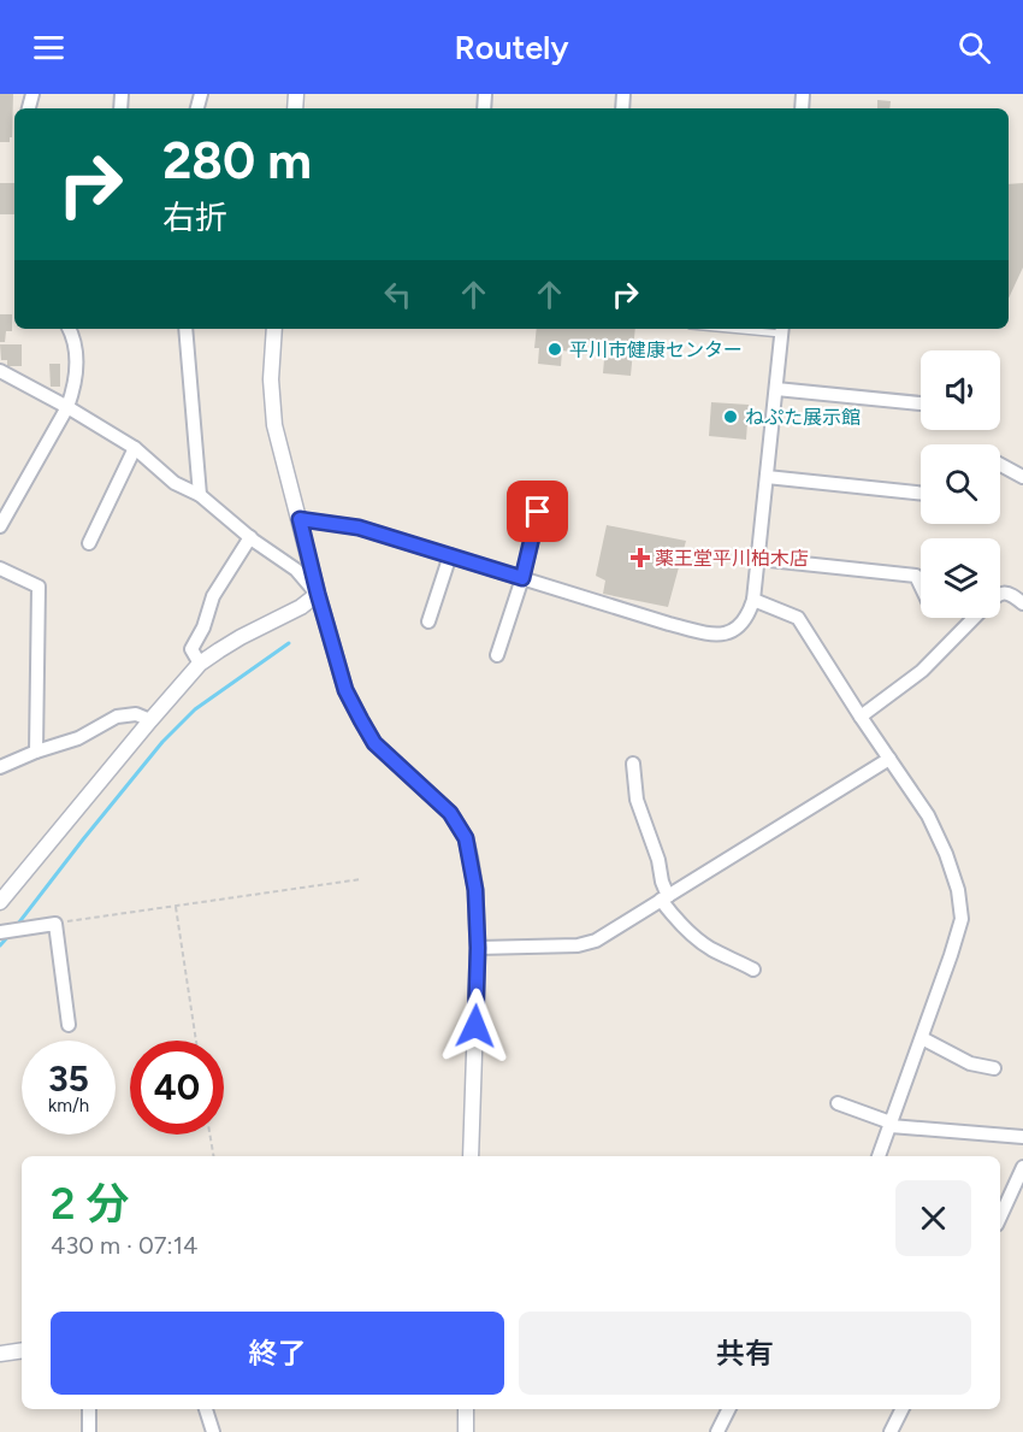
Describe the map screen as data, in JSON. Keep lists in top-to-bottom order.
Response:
{
  "places": {
    "other": ["平川市健康センター", "ねぷた展示館"],
    "health": ["薬王堂平川柏木店"]
  },
  "page": {
    "header": "Routely",
    "turn": ["280 m", "右折"],
    "speed": "35 km/h",
    "limit": "40",
    "heading": ["2 分", "430 m · 07:14"],
    "buttons": ["終了", "共有"]
  }
}
